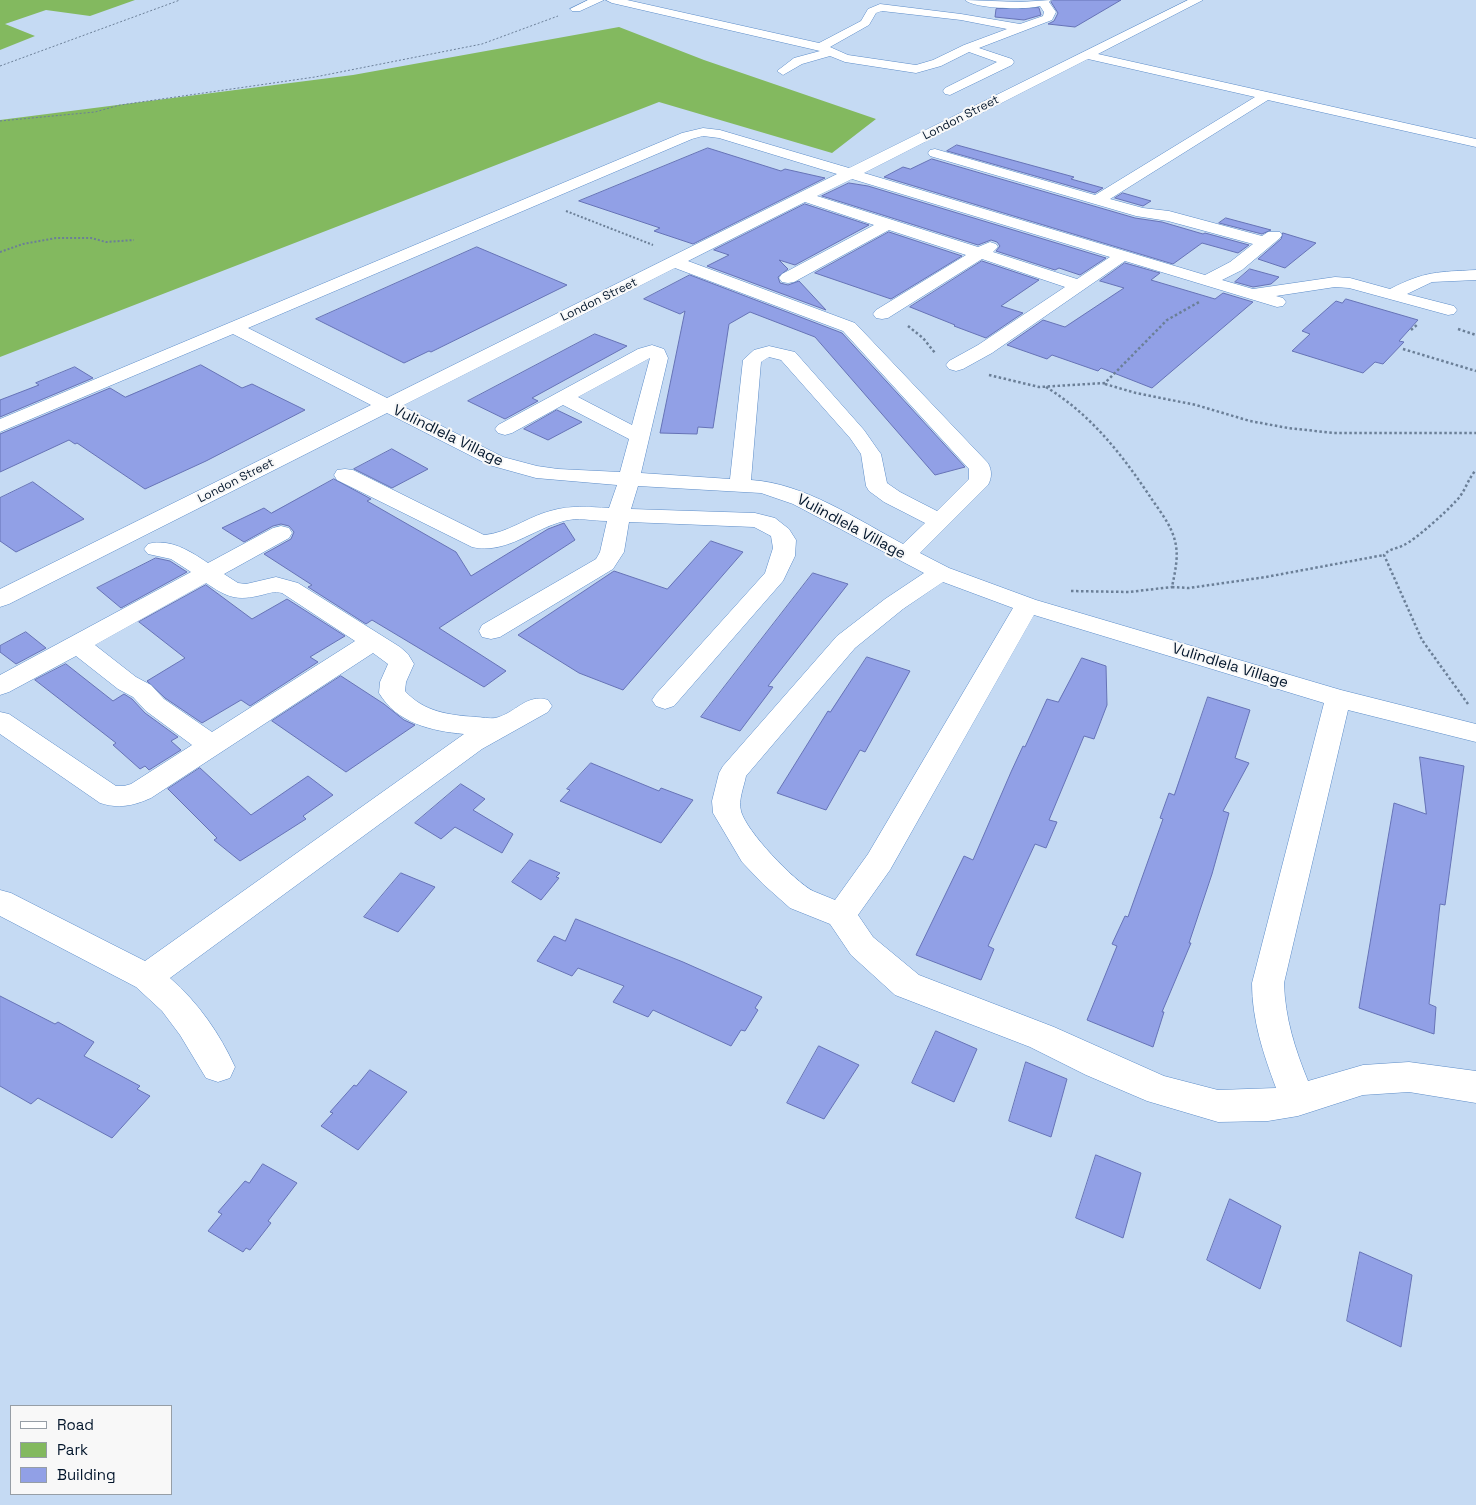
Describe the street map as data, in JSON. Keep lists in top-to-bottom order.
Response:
{
  "streets": {
    "street": ["London Street", "Vulindlela Village"]
  },
  "crossings": [
    ["London Street", "Vulindlela Village"]
  ],
  "legend": ["Road", "Park", "Building"]
}
